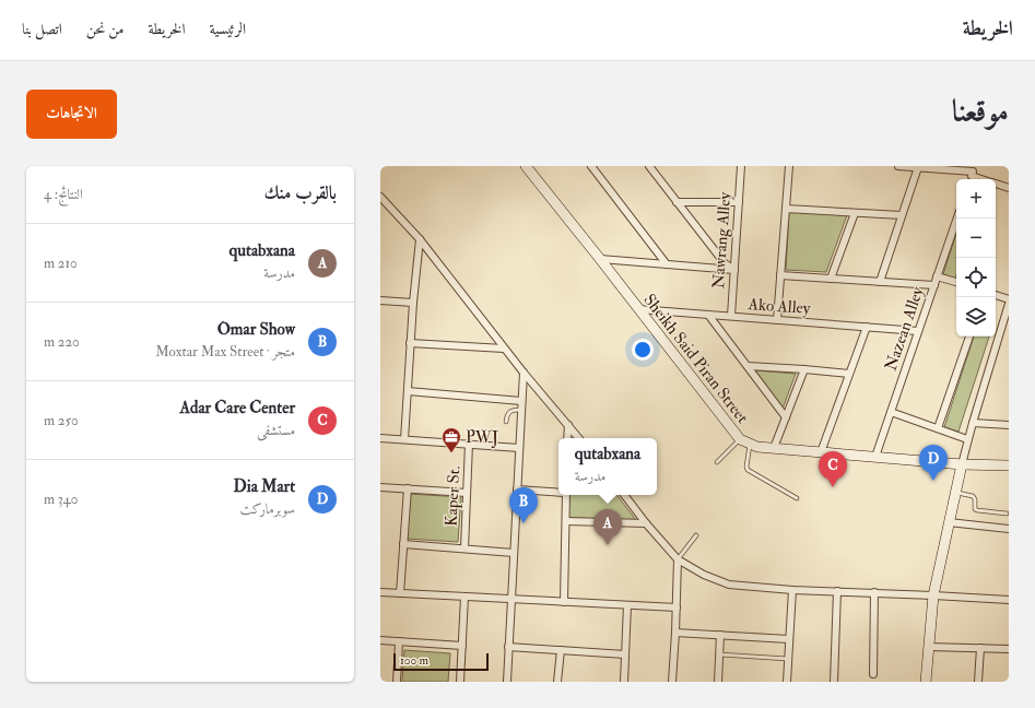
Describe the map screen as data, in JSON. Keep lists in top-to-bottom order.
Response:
{
  "streets": {
    "street": [
      "Nawrang Alley",
      "Ako Alley",
      "Nazean Alley",
      "Sheikh Said Piran Street",
      "Kaper St."
    ]
  },
  "crossings": [
    ["Nawrang Alley", "Ako Alley"],
    ["Ako Alley", "Nazean Alley"],
    ["Ako Alley", "Sheikh Said Piran Street"],
    ["Nazean Alley", "Sheikh Said Piran Street"]
  ],
  "places": {
    "office": ["PWJ"]
  },
  "scale_bar": "100 m",
  "page": {
    "header": "الخريطة",
    "nav": [
      "الرئيسية",
      "الخريطة",
      "من نحن",
      "اتصل بنا"
    ],
    "title": "موقعنا",
    "buttons": "الاتجاهات",
    "heading": ["بالقرب منك", "النتائج: 4"],
    "map_buttons": ["+", "−"],
    "list": [
      {
        "mark": "A",
        "name": "qutabxana",
        "note": "مدرسة",
        "value": "210 m"
      },
      {
        "mark": "B",
        "name": "Omar Show",
        "note": "متجر · Moxtar Max Street",
        "value": "220 m"
      },
      {
        "mark": "C",
        "name": "Adar Care Center",
        "note": "مستشفى",
        "value": "250 m"
      },
      {
        "mark": "D",
        "name": "Dia Mart",
        "note": "سوبرماركت",
        "value": "340 m"
      }
    ],
    "popup": ["qutabxana", "مدرسة"],
    "pins": [
      "D",
      "C",
      "B",
      "A"
    ],
    "scale": "100 m"
  }
}
